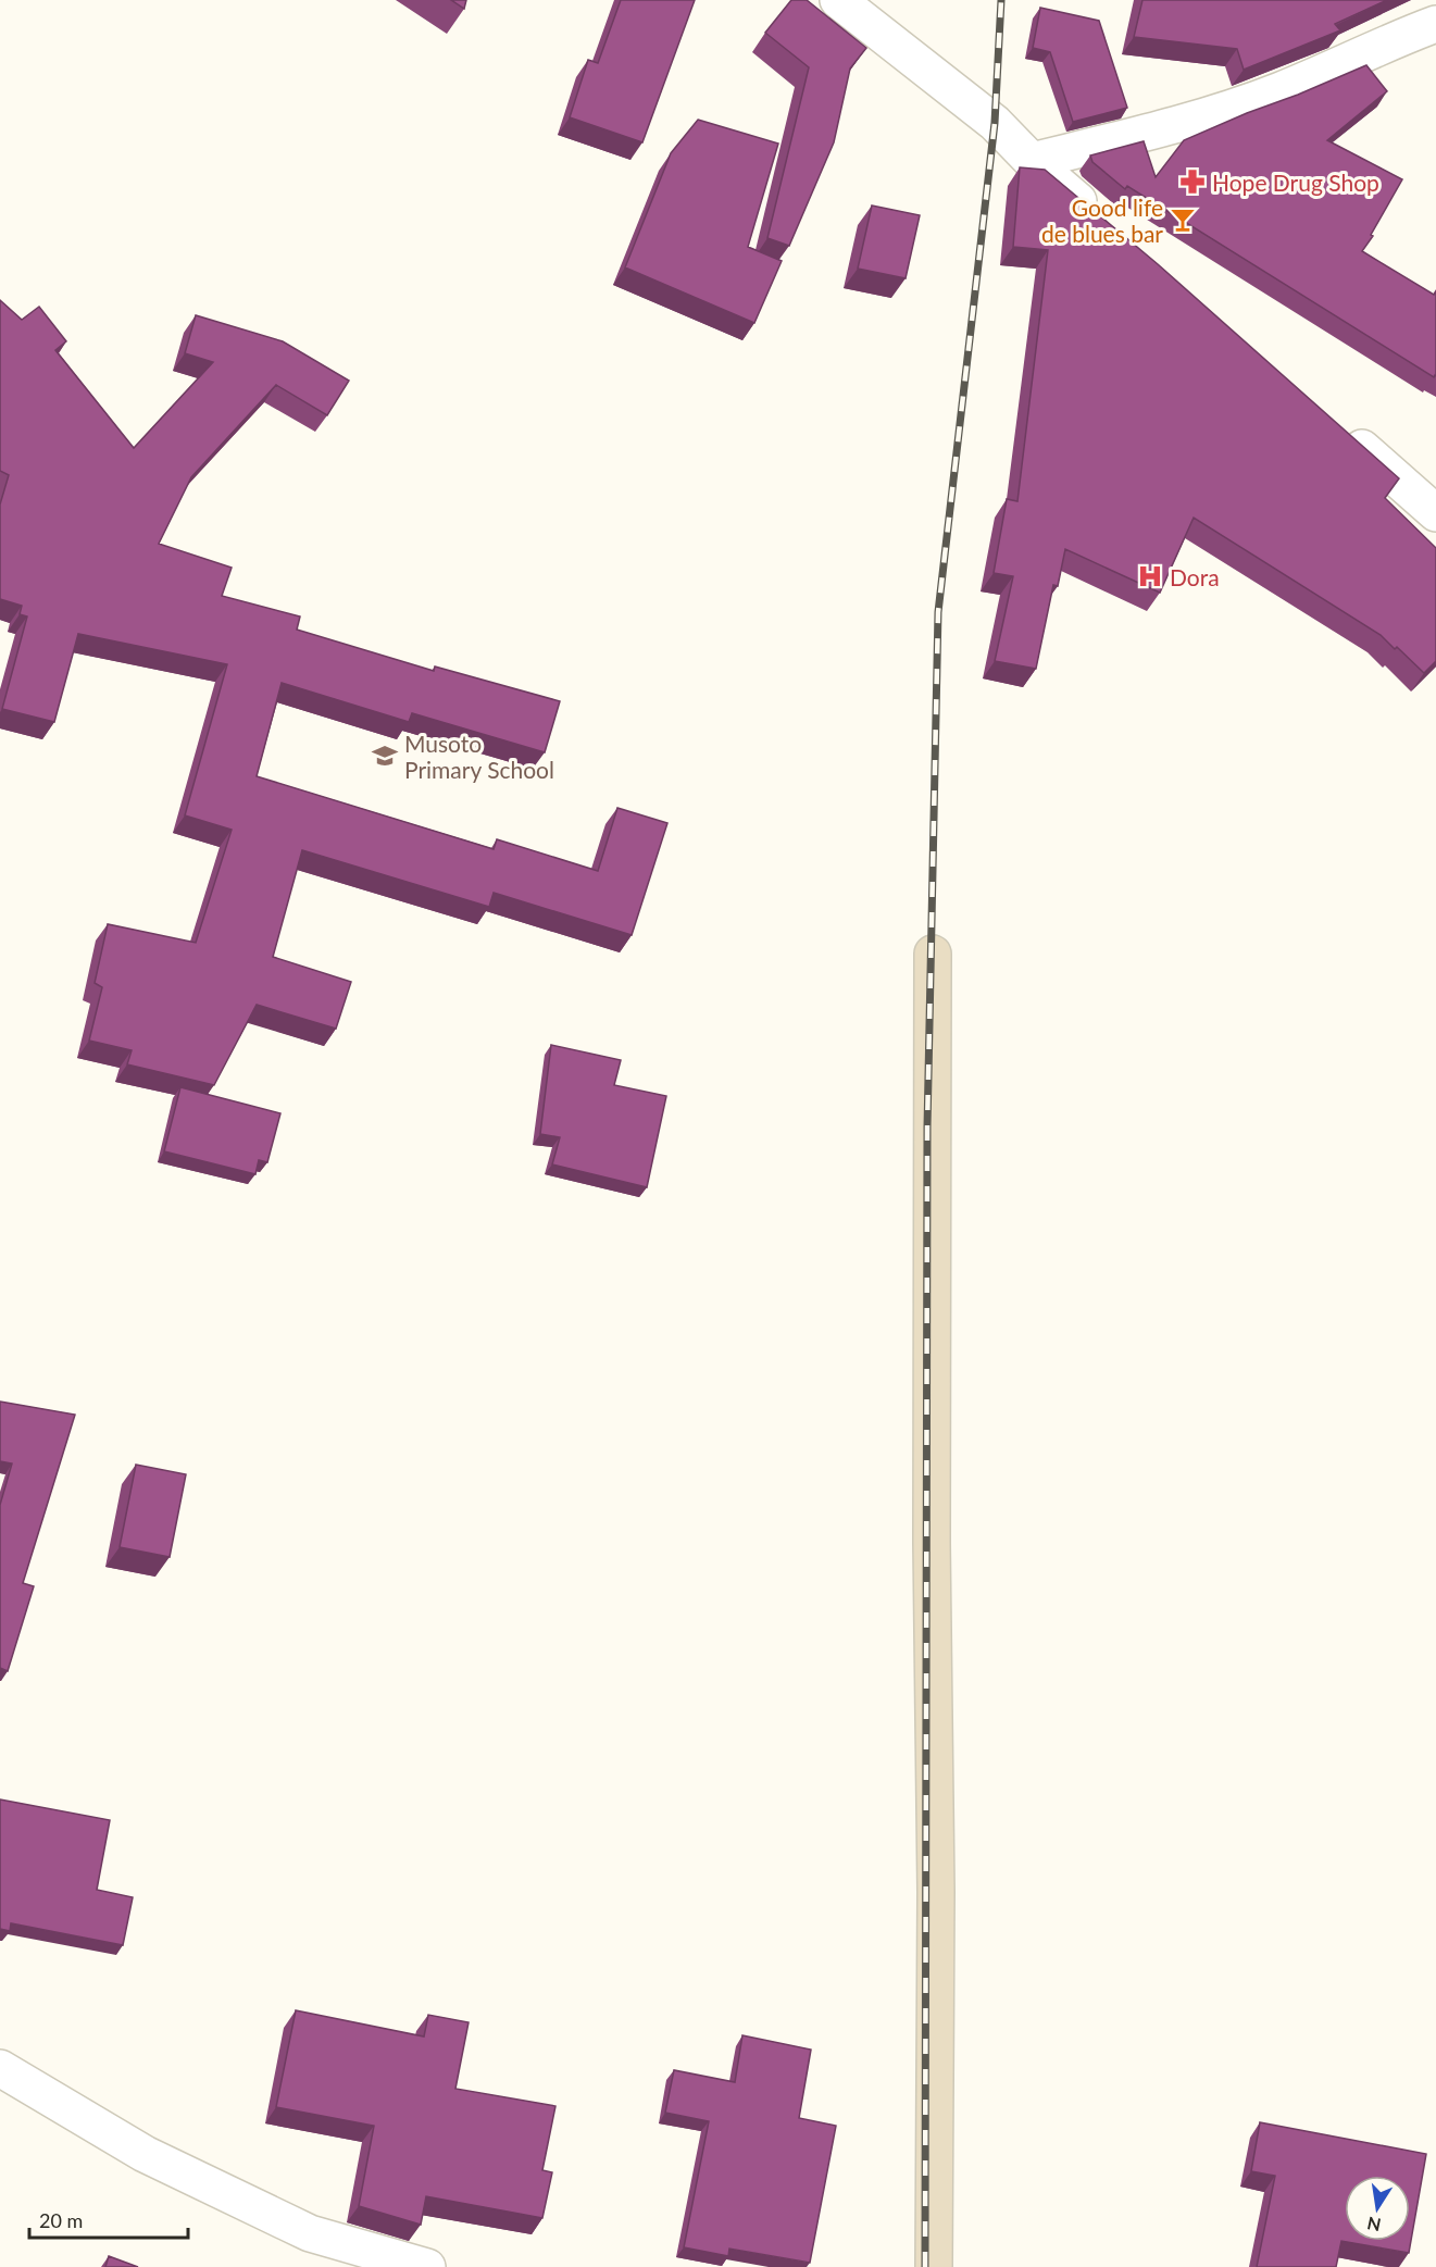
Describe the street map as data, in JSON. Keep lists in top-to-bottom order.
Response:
{
  "places": {
    "pharmacy": ["Hope Drug Shop"],
    "bar": ["Good life de blues bar"],
    "hospital": ["Dora"],
    "school or university": ["Musoto Primary School"]
  },
  "scale_bar": "20 m",
  "north": "bottom"
}
